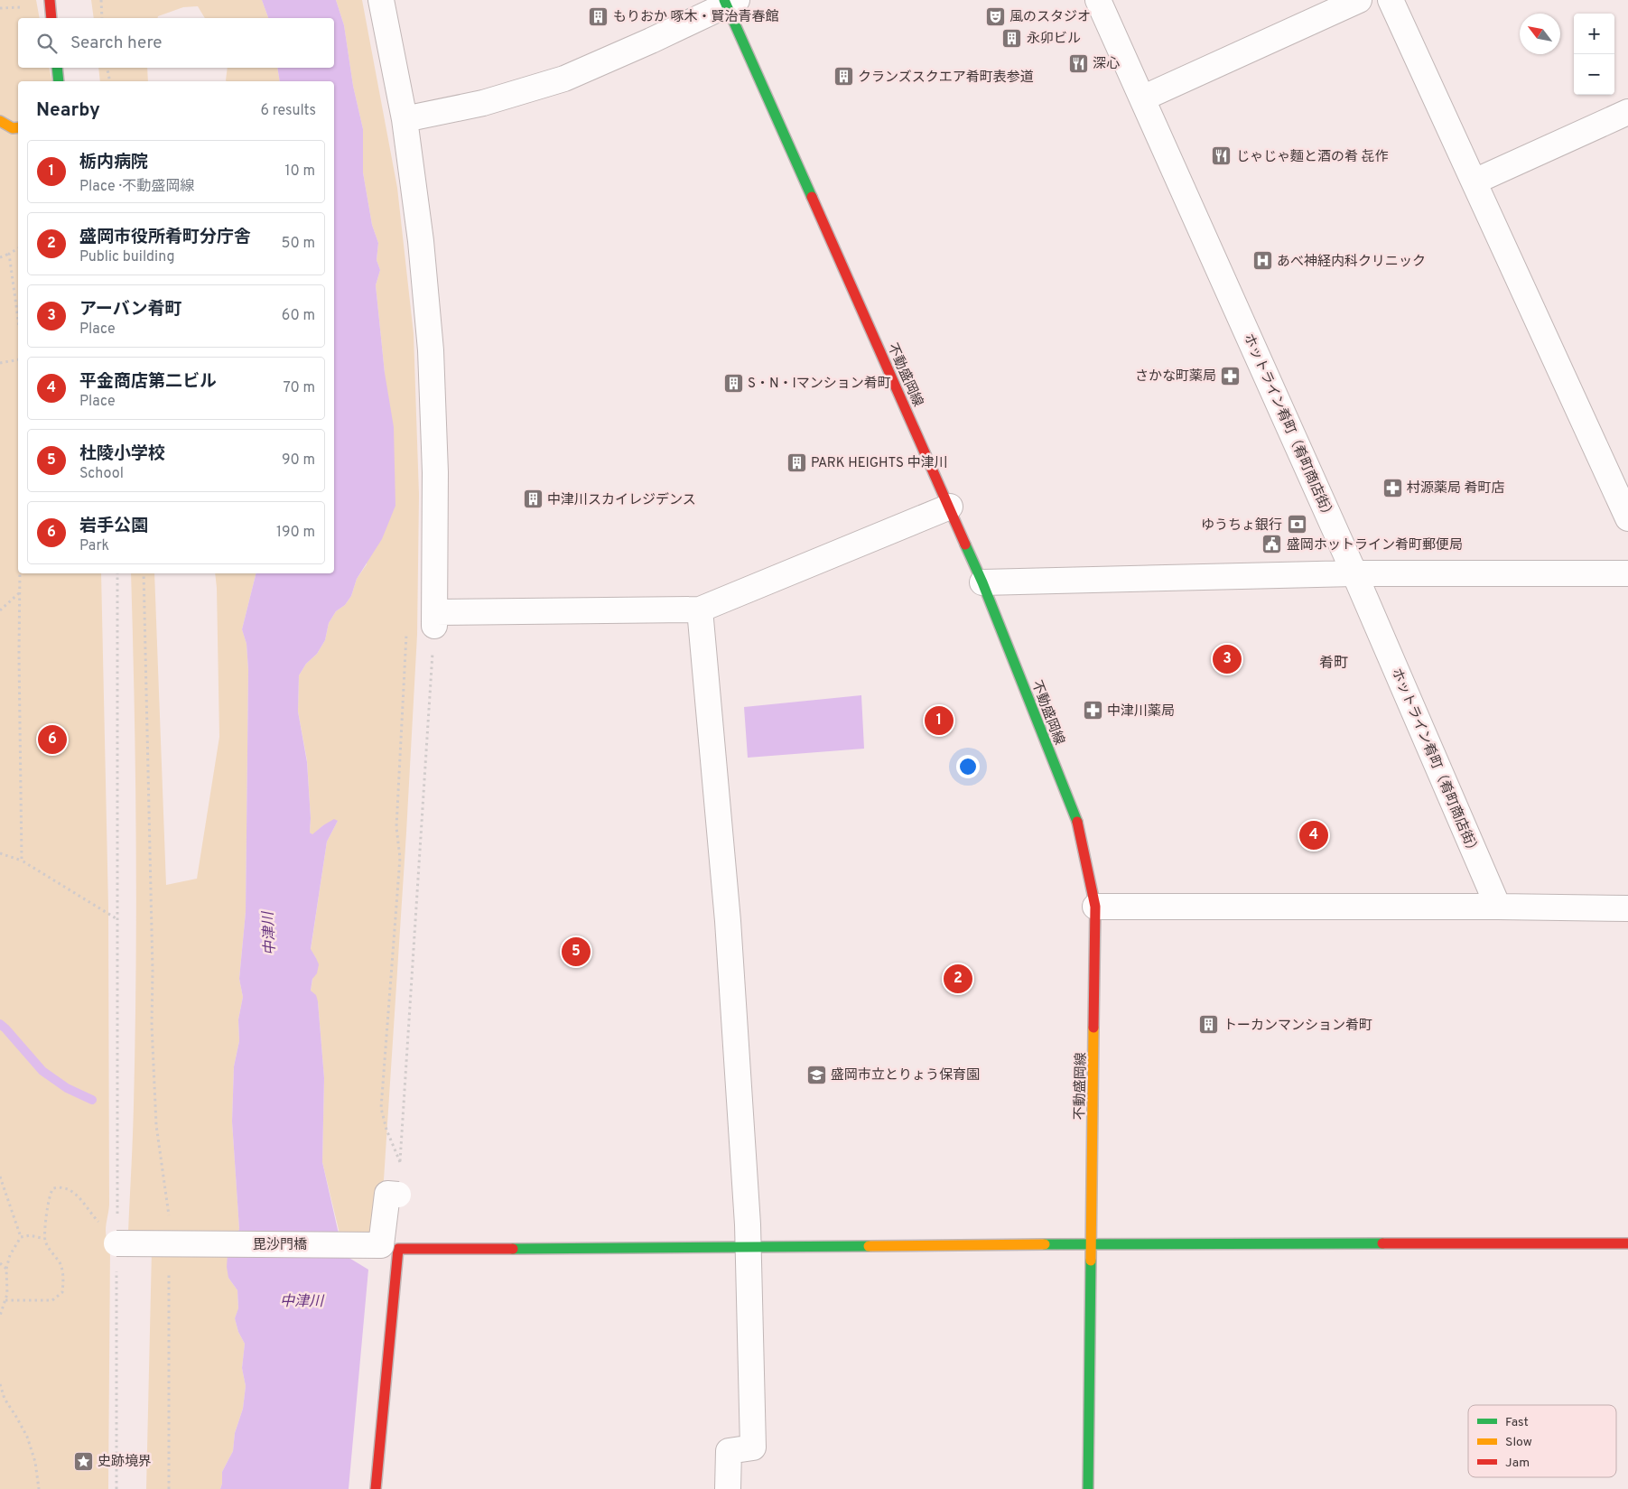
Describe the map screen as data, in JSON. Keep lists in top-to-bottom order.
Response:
{
  "streets": {
    "main road": ["不動盛岡線"],
    "street": ["ホットライン肴町（肴町商店街）", "毘沙門橋"]
  },
  "districts": ["肴町"],
  "water": ["中津川"],
  "places": {
    "building": [
      "もりおか 啄木・賢治青春館",
      "永卯ビル",
      "クランズスクエア肴町表参道",
      "S・N・Iマンション肴町",
      "PARK HEIGHTS 中津川",
      "中津川スカイレジデンス",
      "トーカンマンション肴町"
    ],
    "theatre": ["風のスタジオ"],
    "restaurant": ["深心", "じゃじゃ麵と酒の肴 㐂作"],
    "hospital": ["あべ神経内科クリニック"],
    "pharmacy": ["さかな町薬局", "村源薬局 肴町店", "中津川薬局"],
    "bank": ["ゆうちょ銀行"],
    "public building": ["盛岡ホットライン肴町郵便局"],
    "school or university": ["盛岡市立とりょう保育園"],
    "place": ["史跡境界"]
  },
  "legend": ["Fast", "Slow", "Jam"],
  "north": "top left",
  "page": {
    "map_buttons": ["+", "−"],
    "search": "Search here",
    "heading": ["Nearby", "6 results"],
    "list": [
      {
        "mark": "1",
        "name": "栃内病院",
        "note": "Place · 不動盛岡線",
        "value": "10 m"
      },
      {
        "mark": "2",
        "name": "盛岡市役所肴町分庁舎",
        "note": "Public building",
        "value": "50 m"
      },
      {
        "mark": "3",
        "name": "アーバン肴町",
        "note": "Place",
        "value": "60 m"
      },
      {
        "mark": "4",
        "name": "平金商店第二ビル",
        "note": "Place",
        "value": "70 m"
      },
      {
        "mark": "5",
        "name": "杜陵小学校",
        "note": "School",
        "value": "90 m"
      },
      {
        "mark": "6",
        "name": "岩手公園",
        "note": "Park",
        "value": "190 m"
      }
    ],
    "pins": [
      "3",
      "1",
      "6",
      "4",
      "5",
      "2"
    ]
  }
}
